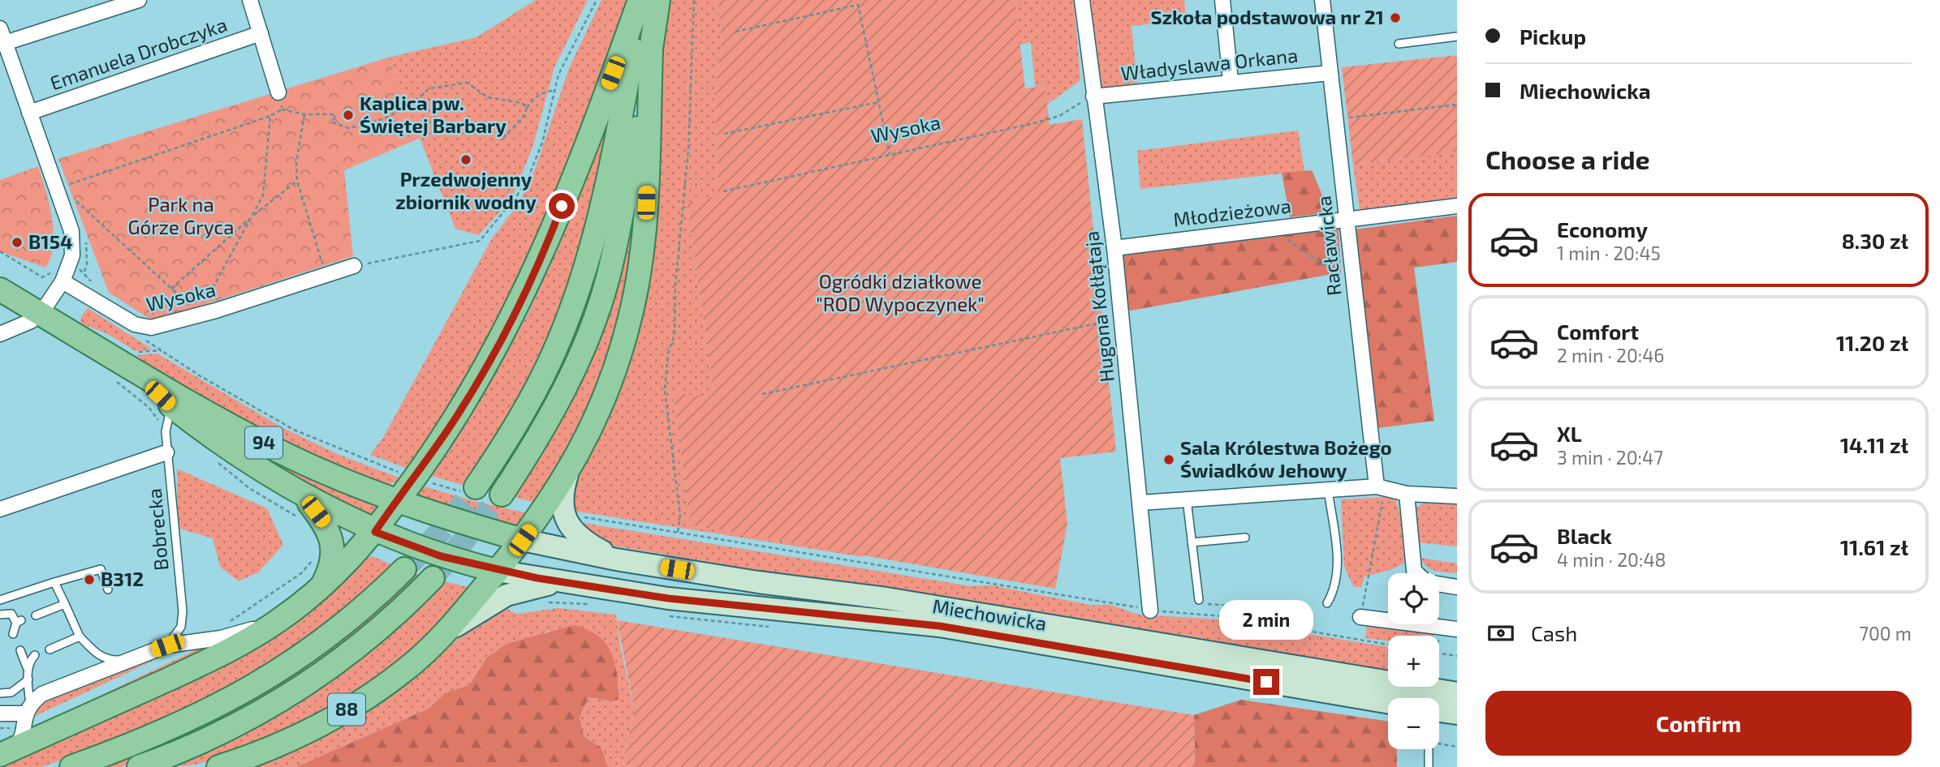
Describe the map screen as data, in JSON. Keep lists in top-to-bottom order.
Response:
{
  "streets": {
    "main road": ["94", "Miechowicka", "88"],
    "street": [
      "Emanuela Drobczyka",
      "Władyslawa Orkana",
      "Wysoka",
      "Młodzieżowa",
      "Racławicka",
      "Hugona Kołłątaja"
    ],
    "lane": ["Bobrecka"]
  },
  "crossings": [
    ["Władyslawa Orkana", "Wysoka"],
    ["Władyslawa Orkana", "Racławicka"],
    ["Władyslawa Orkana", "Hugona Kołłątaja"],
    ["Wysoka", "Hugona Kołłątaja"],
    ["Młodzieżowa", "Racławicka"],
    ["Młodzieżowa", "Hugona Kołłątaja"],
    ["94", "Bobrecka"],
    ["94", "Miechowicka"],
    ["94", "88"],
    ["Miechowicka", "88"]
  ],
  "parks": ["Park na Górze Gryca", "Ogródki działkowe \"ROD Wypoczynek\""],
  "places": [
    "Szkoła podstawowa nr 21",
    "Kaplica pw. Świętej Barbary",
    "Przedwojenny zbiornik wodny",
    "B154",
    "Sala Królestwa Bożego Świadków Jehowy",
    "B312"
  ],
  "page": {
    "banner": ["Pickup", "Miechowicka"],
    "heading": "Choose a ride",
    "list": [
      {
        "name": "Economy",
        "note": "1 min · 20:45",
        "value": "8.30 zł"
      },
      {
        "name": "Comfort",
        "note": "2 min · 20:46",
        "value": "11.20 zł"
      },
      {
        "name": "XL",
        "note": "3 min · 20:47",
        "value": "14.11 zł"
      },
      {
        "name": "Black",
        "note": "4 min · 20:48",
        "value": "11.61 zł"
      }
    ],
    "map_buttons": ["+", "−"],
    "bubble": "2 min",
    "pay": ["Cash", "700 m"],
    "buttons": "Confirm"
  }
}
